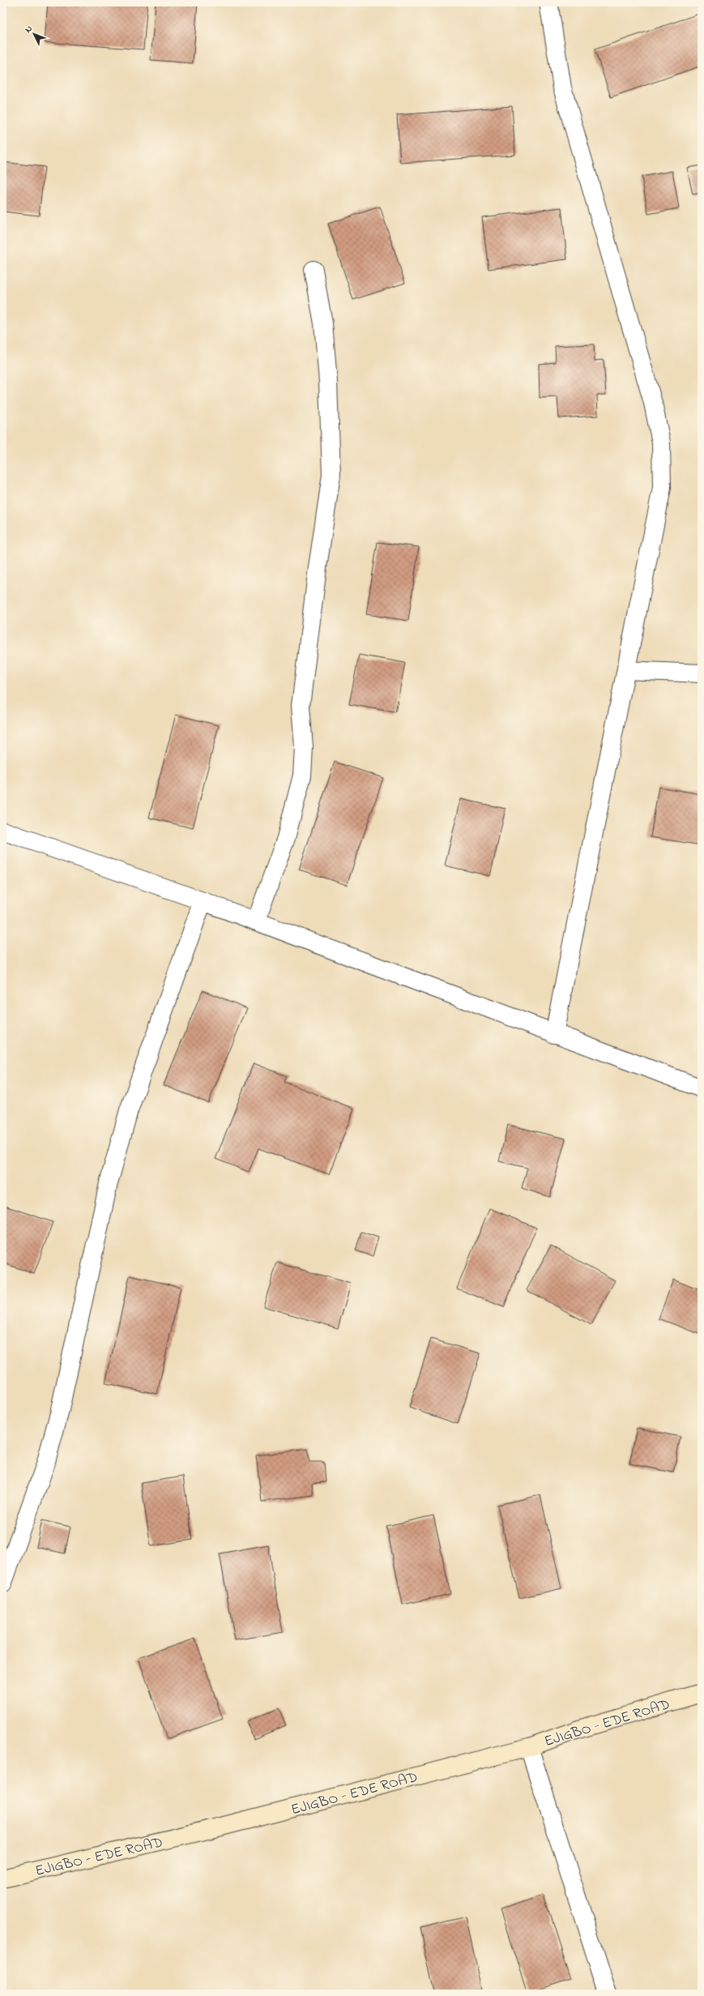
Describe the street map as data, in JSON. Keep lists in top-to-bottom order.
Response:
{
  "streets": {
    "main road": ["EJIGBO - EDE ROAD"]
  },
  "north": "top left"
}
